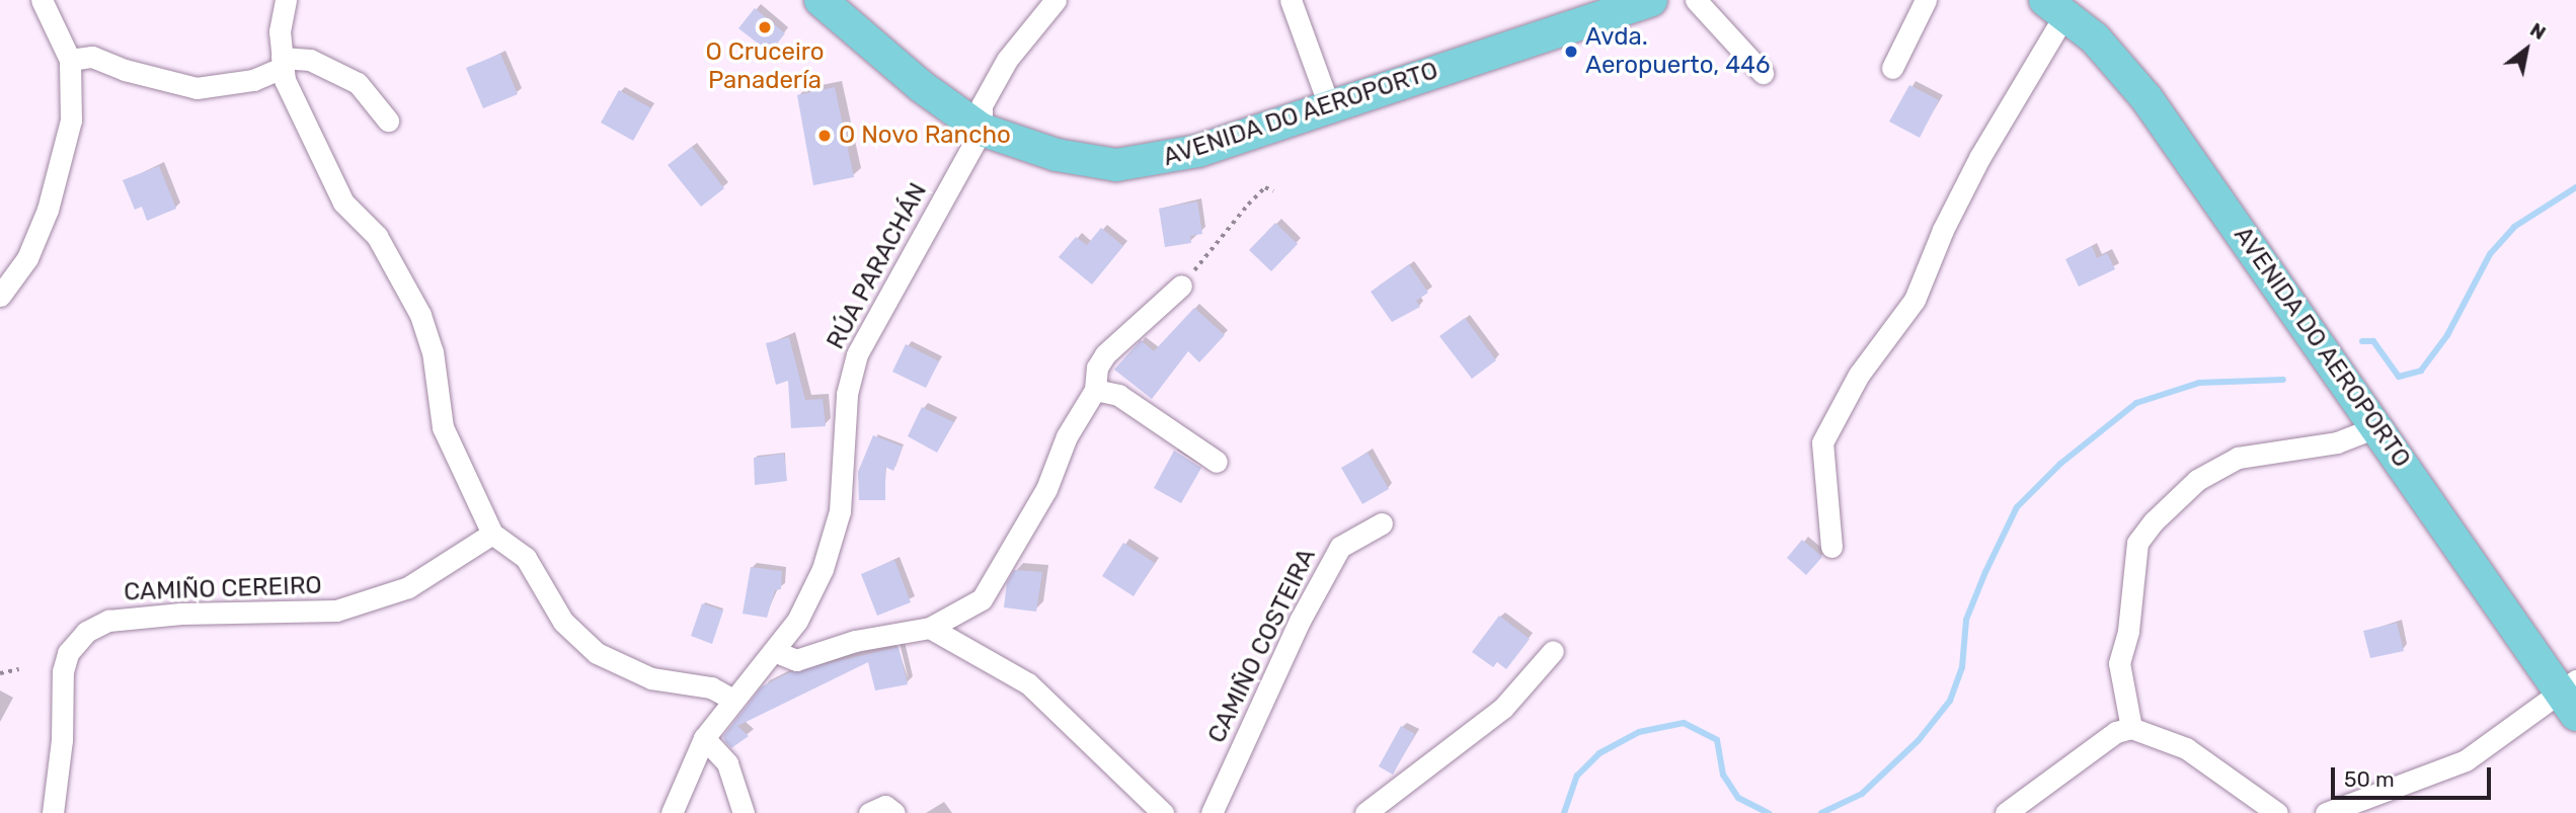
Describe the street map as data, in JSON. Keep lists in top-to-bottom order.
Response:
{
  "streets": {
    "main road": ["AVENIDA DO AEROPORTO"],
    "street": ["RÚA PARACHÁN", "CAMIÑO CEREIRO", "CAMIÑO COSTEIRA"]
  },
  "crossings": [
    ["AVENIDA DO AEROPORTO", "RÚA PARACHÁN"]
  ],
  "places": ["O Cruceiro Panadería", "Avda. Aeropuerto, 446", "O Novo Rancho"],
  "scale_bar": "50 m",
  "north": "top right"
}
